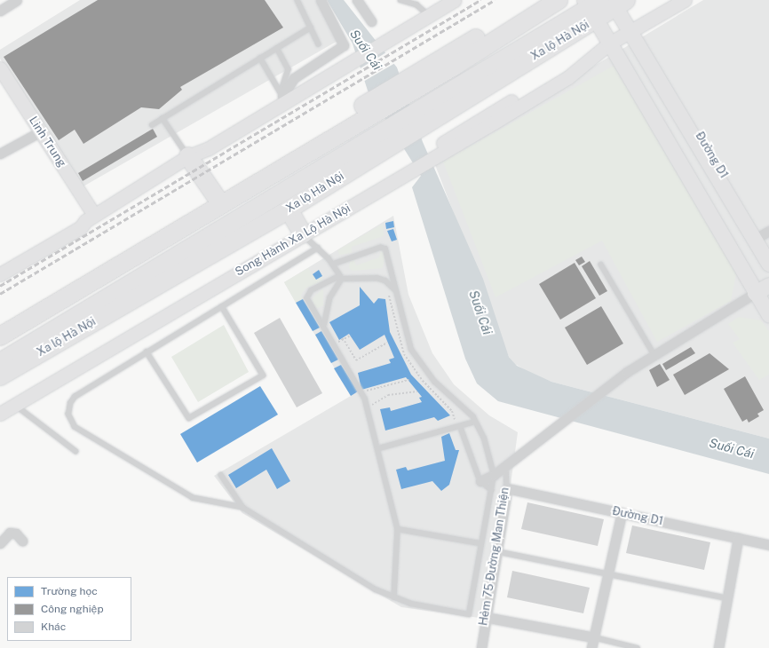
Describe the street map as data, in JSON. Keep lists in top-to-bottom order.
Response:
{
  "streets": {
    "highway": ["Xa lộ Hà Nội"],
    "main road": ["Linh Trung", "Đường D1", "Song Hành Xa Lộ Hà Nội"],
    "street": ["Hẻm 75 Đường Man Thiện"]
  },
  "crossings": [
    ["Xa lộ Hà Nội", "Đường D1"],
    ["Đường D1", "Song Hành Xa Lộ Hà Nội"],
    ["Đường D1", "Hẻm 75 Đường Man Thiện"]
  ],
  "water": ["Suối Cái"],
  "legend": ["Trường học", "Công nghiệp", "Khác"]
}
